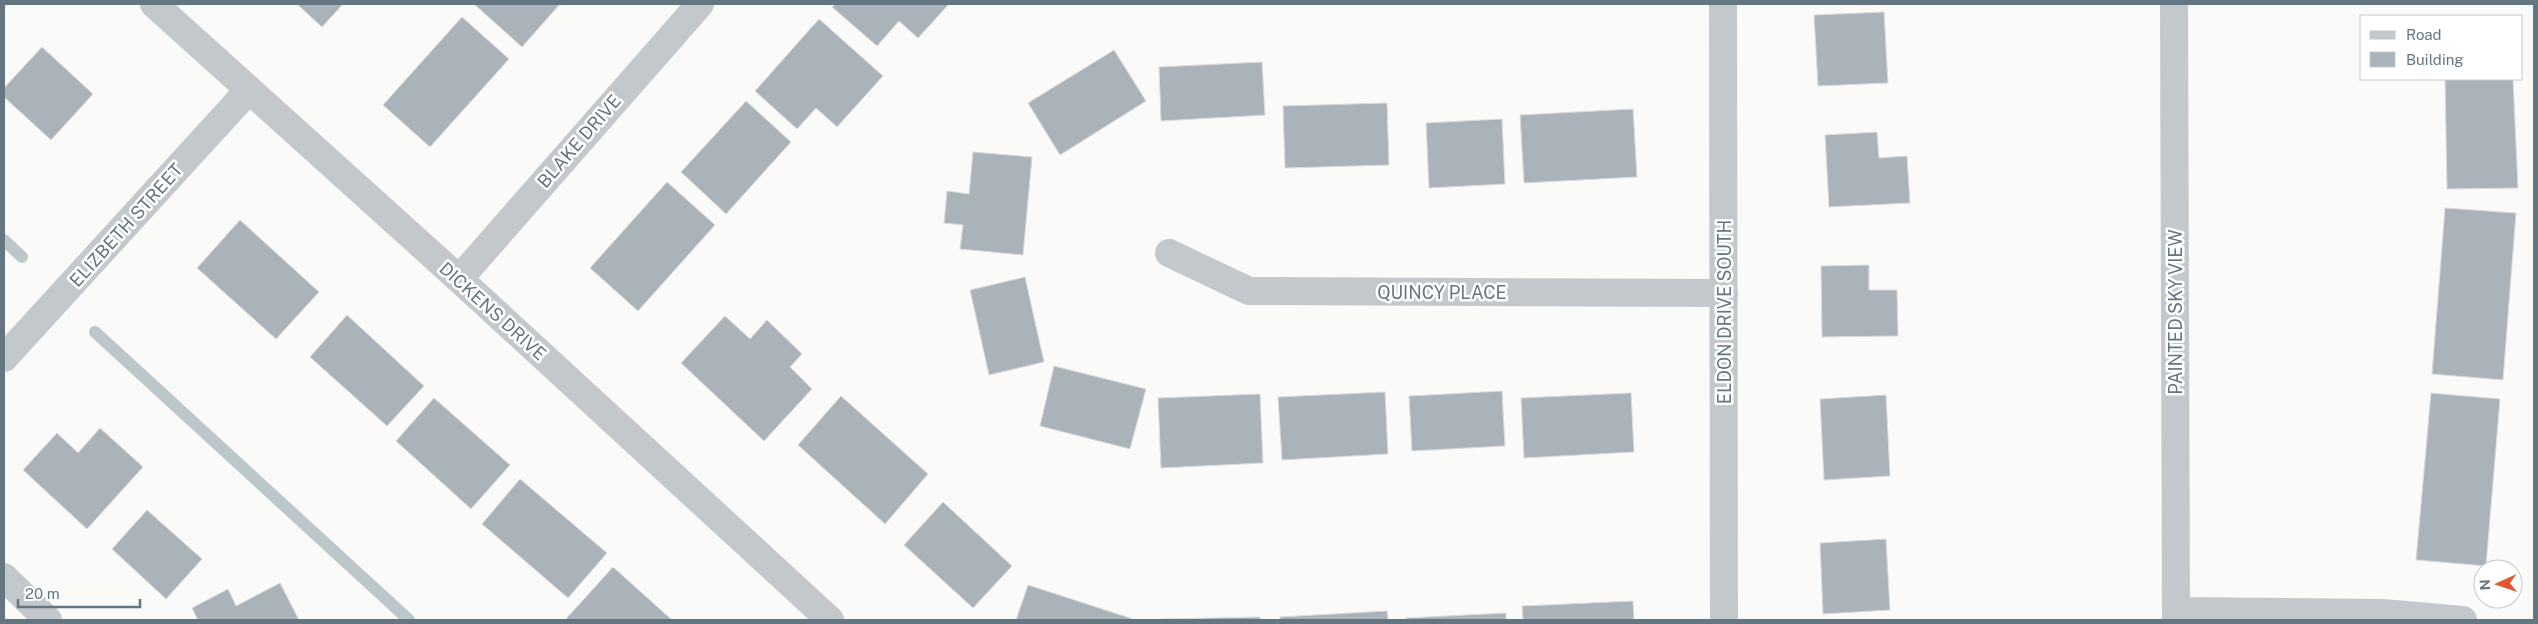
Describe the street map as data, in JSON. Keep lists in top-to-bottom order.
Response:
{
  "streets": {
    "street": [
      "BLAKE DRIVE",
      "ELIZBETH STREET",
      "QUINCY PLACE",
      "DICKENS DRIVE",
      "ELDON DRIVE SOUTH",
      "PAINTED SKY VIEW"
    ]
  },
  "crossings": [
    ["BLAKE DRIVE", "DICKENS DRIVE"],
    ["ELIZBETH STREET", "DICKENS DRIVE"],
    ["QUINCY PLACE", "ELDON DRIVE SOUTH"]
  ],
  "legend": ["Road", "Building"],
  "scale_bar": "20 m",
  "north": "left"
}
